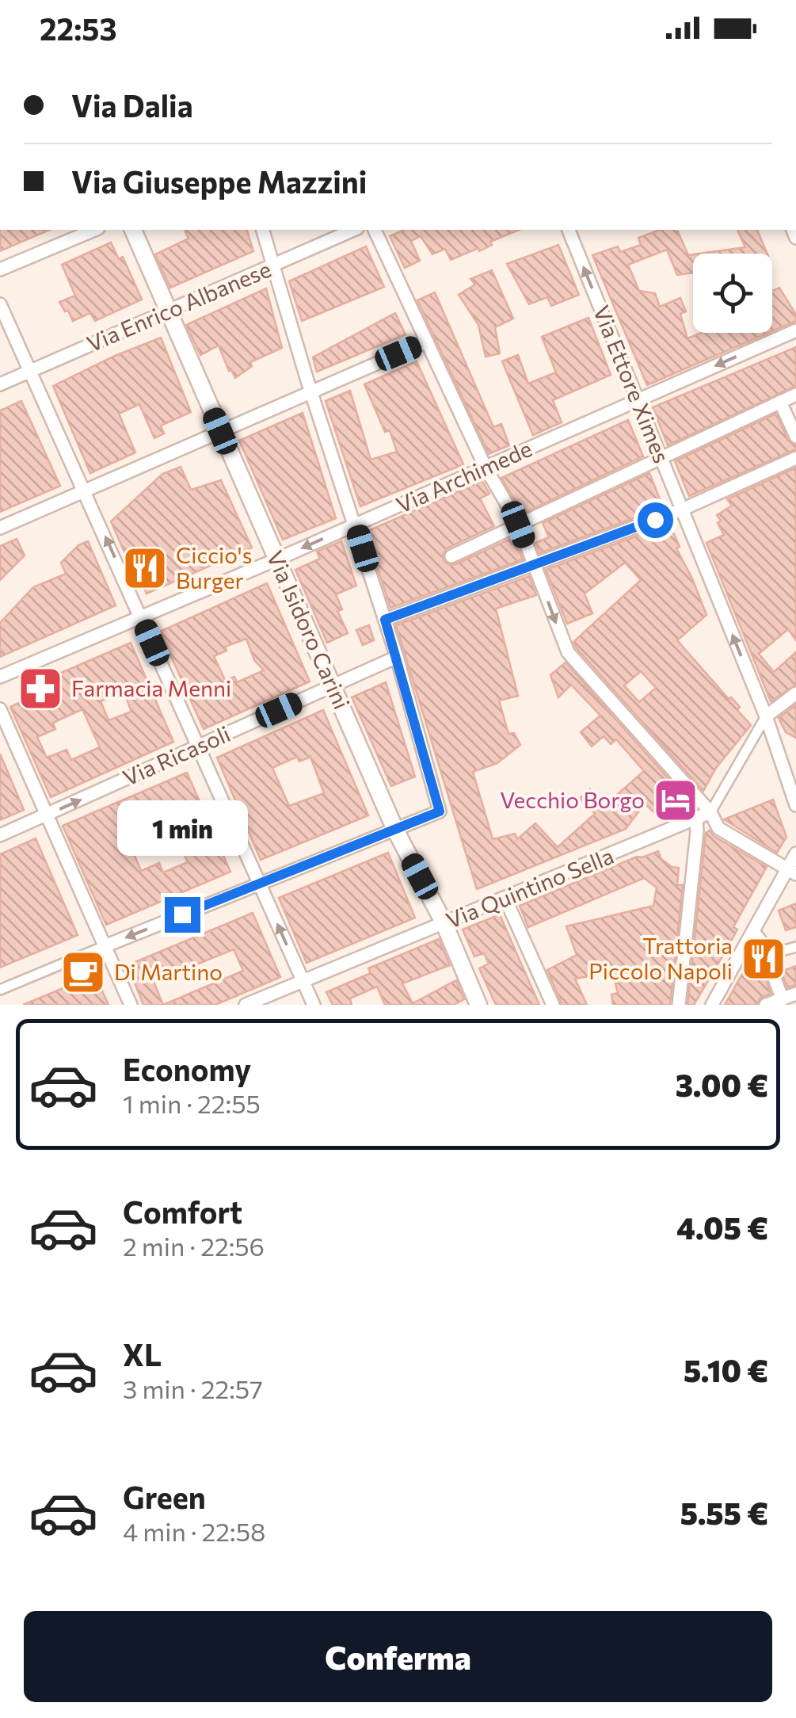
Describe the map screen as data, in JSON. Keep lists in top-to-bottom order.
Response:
{
  "streets": {
    "street": [
      "Via Enrico Albanese",
      "Via Ettore Ximes",
      "Via Archimede",
      "Via Isidoro Carini",
      "Via Ricasoli",
      "Via Quintino Sella"
    ]
  },
  "crossings": [
    ["Via Enrico Albanese", "Via Isidoro Carini"],
    ["Via Ettore Ximes", "Via Archimede"],
    ["Via Archimede", "Via Isidoro Carini"],
    ["Via Isidoro Carini", "Via Ricasoli"],
    ["Via Isidoro Carini", "Via Quintino Sella"]
  ],
  "one_way": ["Via Ettore Ximes", "Via Ricasoli"],
  "places": {
    "restaurant": ["Ciccio's Burger", "Trattoria Piccolo Napoli"],
    "pharmacy": ["Farmacia Menni"],
    "hotel": ["Vecchio Borgo"],
    "cafe": ["Di Martino"]
  },
  "page": {
    "status": "22:53",
    "banner": ["Via Dalia", "Via Giuseppe Mazzini"],
    "bubble": "1 min",
    "list": [
      {
        "name": "Economy",
        "note": "1 min · 22:55",
        "value": "3.00 €"
      },
      {
        "name": "Comfort",
        "note": "2 min · 22:56",
        "value": "4.05 €"
      },
      {
        "name": "XL",
        "note": "3 min · 22:57",
        "value": "5.10 €"
      },
      {
        "name": "Green",
        "note": "4 min · 22:58",
        "value": "5.55 €"
      }
    ],
    "buttons": "Conferma"
  }
}
